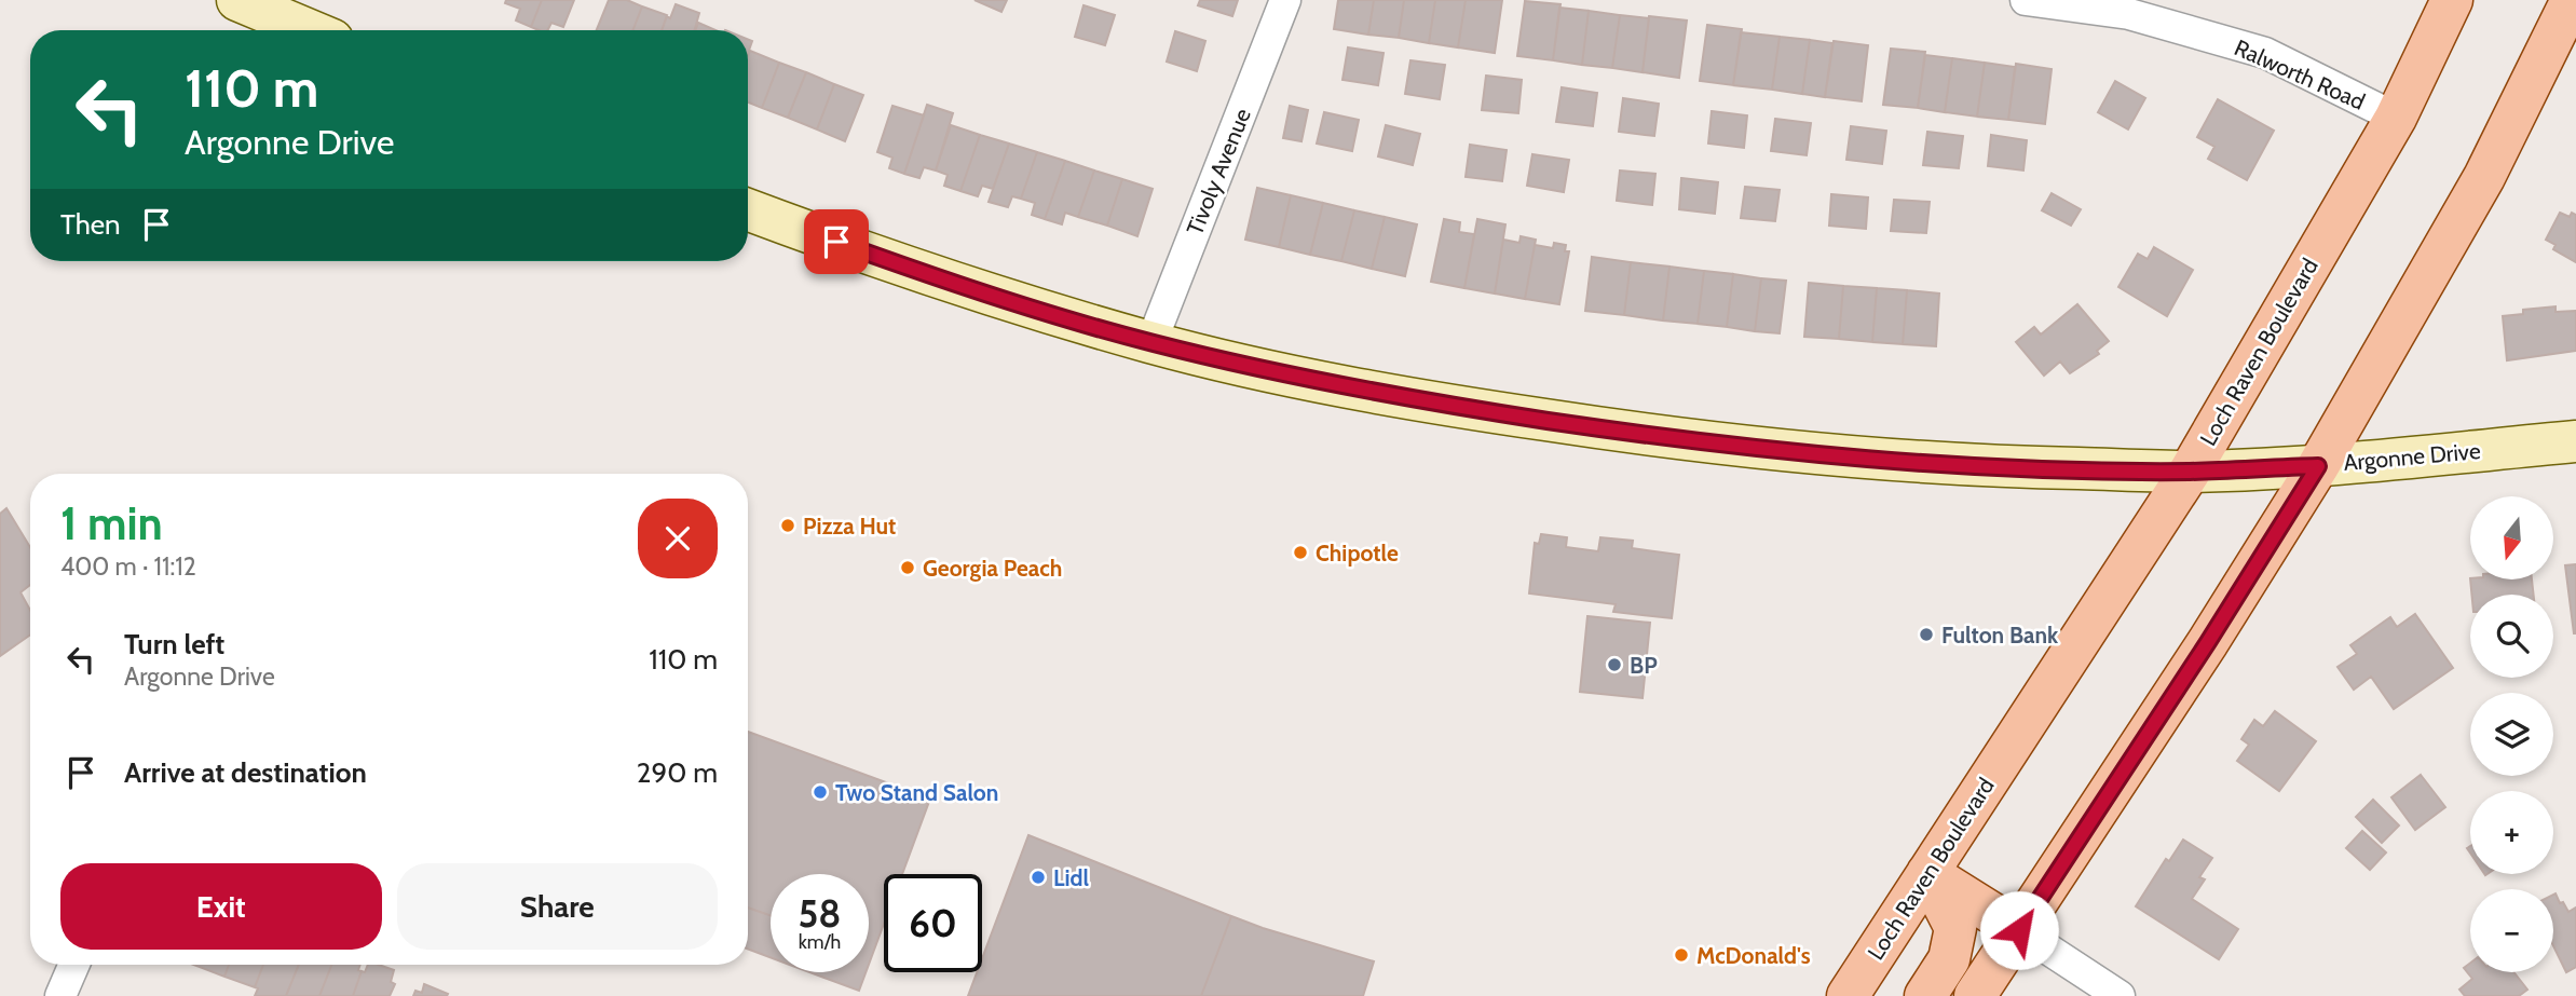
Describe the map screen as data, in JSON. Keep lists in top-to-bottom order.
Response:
{
  "streets": {
    "main road": ["Loch Raven Boulevard", "Argonne Drive"],
    "street": ["Ralworth Road", "Tivoly Avenue"]
  },
  "crossings": [
    ["Ralworth Road", "Loch Raven Boulevard"],
    ["Tivoly Avenue", "Argonne Drive"],
    ["Loch Raven Boulevard", "Argonne Drive"]
  ],
  "places": [
    "Pizza Hut",
    "Chipotle",
    "Georgia Peach",
    "Fulton Bank",
    "BP",
    "Two Stand Salon",
    "Lidl",
    "McDonald's"
  ],
  "north": "bottom",
  "page": {
    "turn": ["110 m", "Argonne Drive"],
    "then": "Then",
    "heading": ["1 min", "400 m · 11:12"],
    "map_buttons": ["+", "−"],
    "list": [
      {
        "name": "Turn left",
        "note": "Argonne Drive",
        "value": "110 m"
      },
      {
        "name": "Arrive at destination",
        "value": "290 m"
      }
    ],
    "buttons": ["Exit", "Share"],
    "speed": "58 km/h",
    "limit": "60"
  }
}
